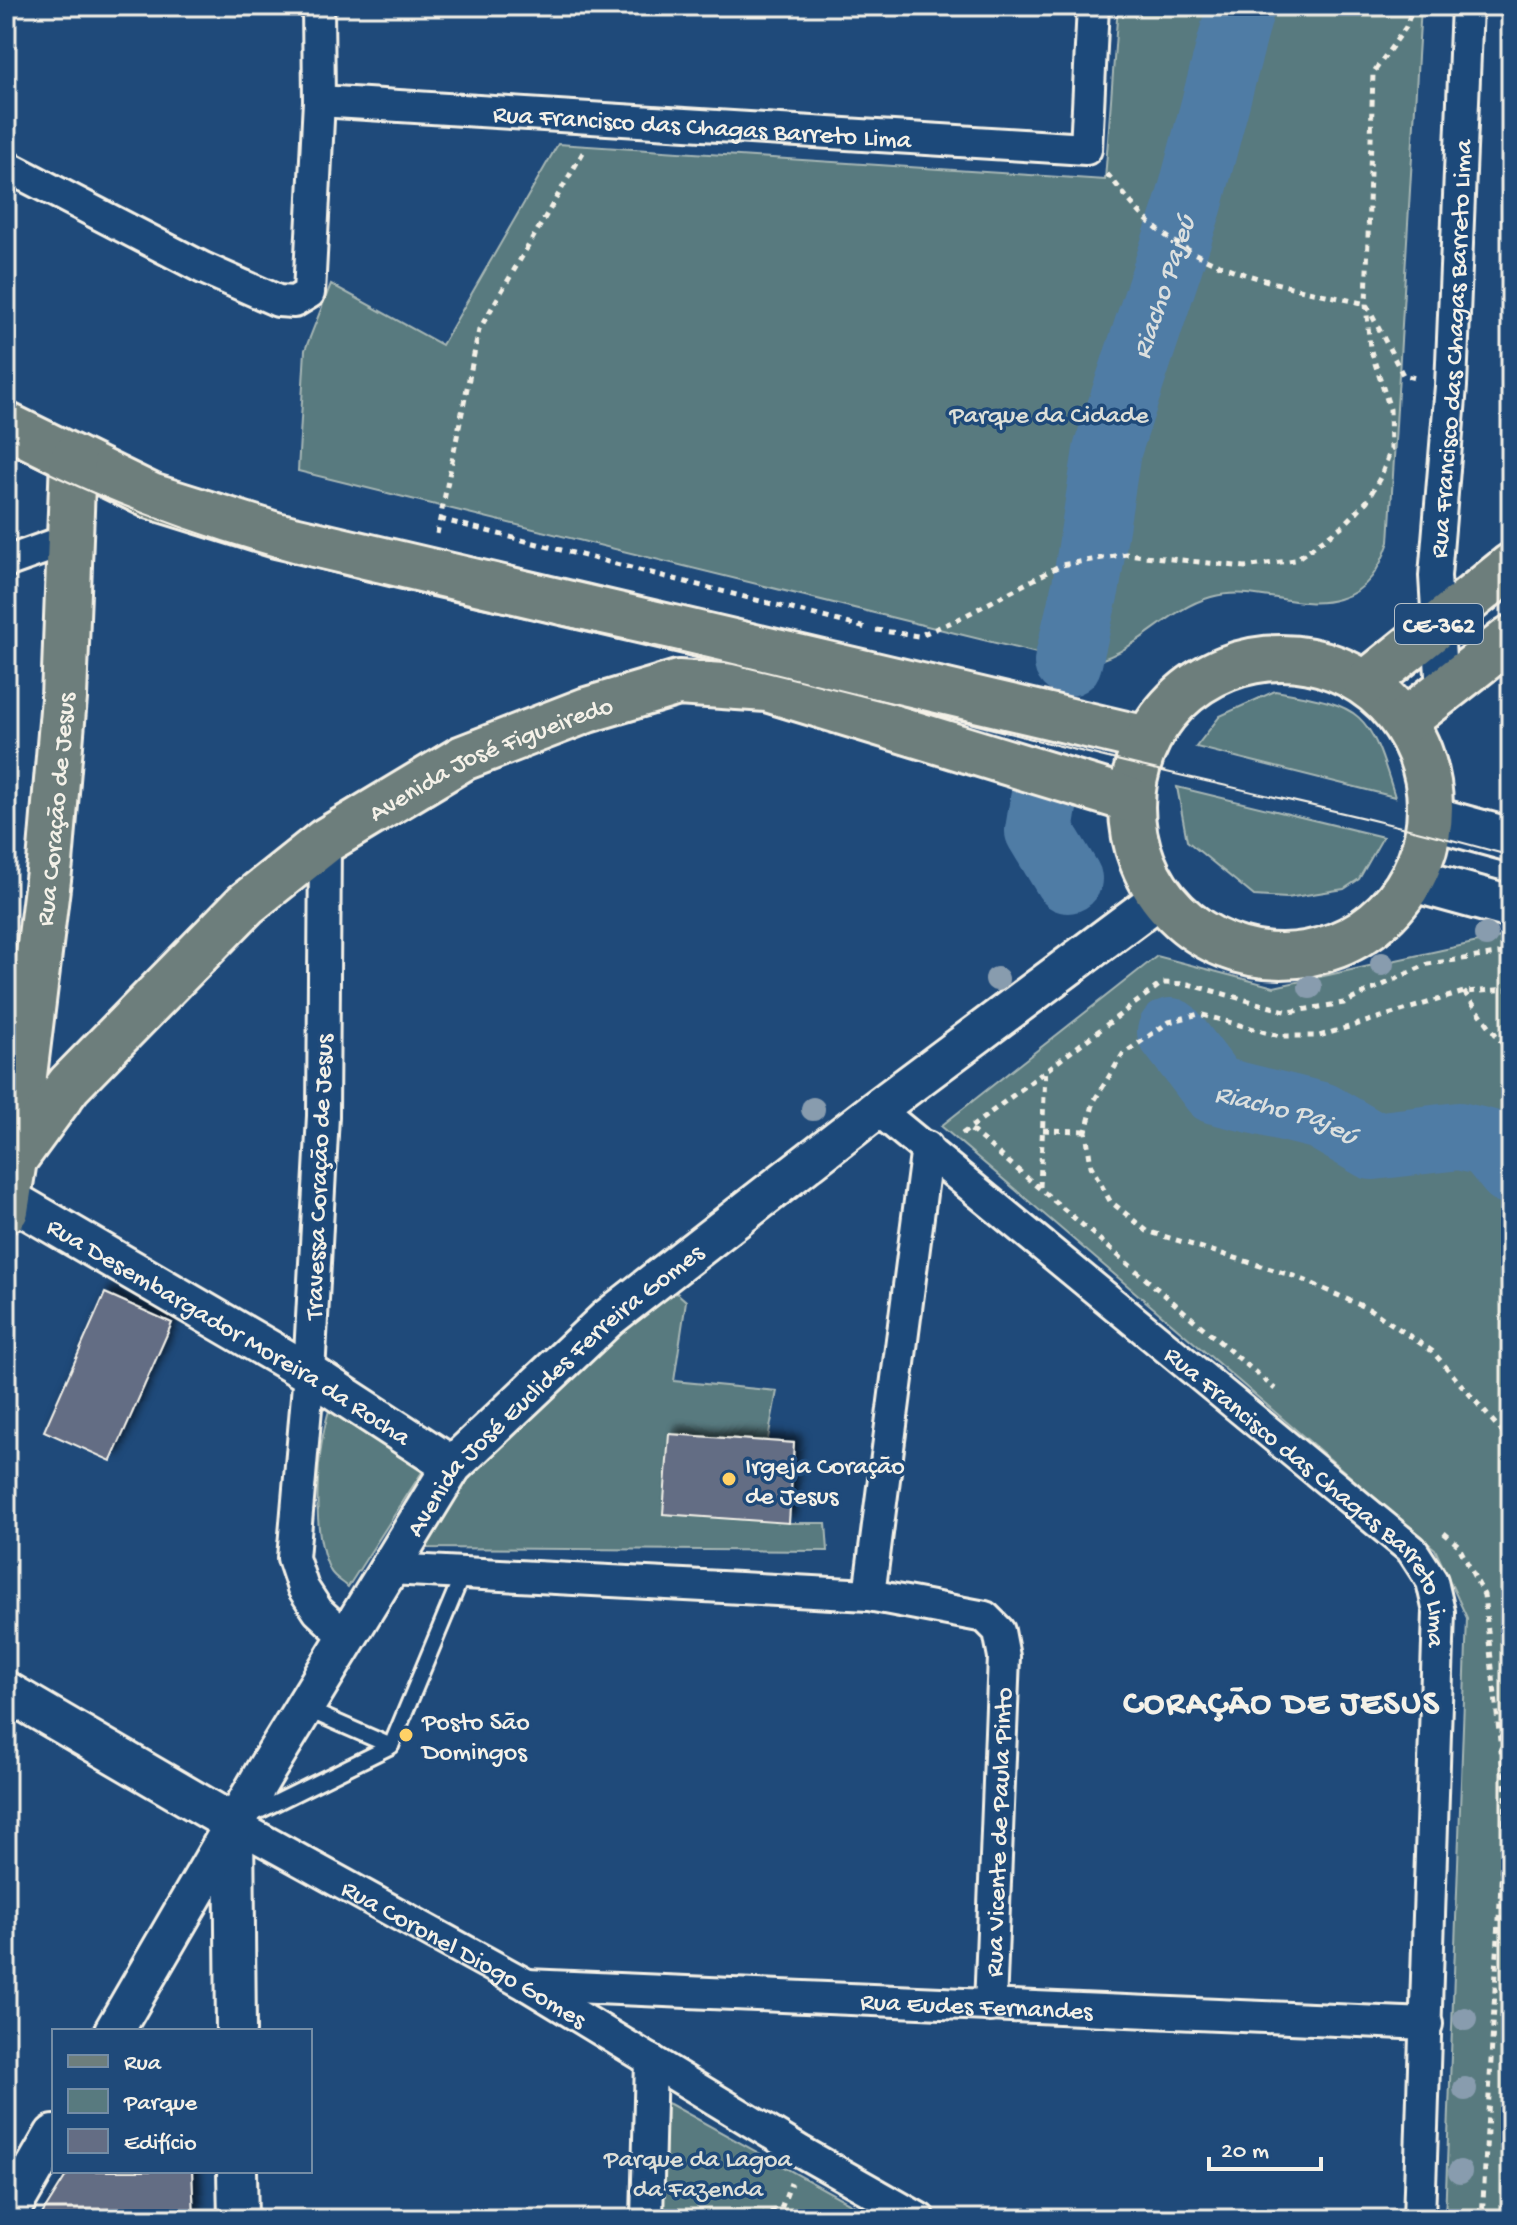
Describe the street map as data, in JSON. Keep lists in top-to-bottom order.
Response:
{
  "streets": {
    "main road": ["CE-362", "Avenida José Figueiredo", "Rua Coração de Jesus"],
    "street": [
      "Rua Francisco das Chagas Barreto Lima",
      "Travessa Coração de Jesus",
      "Rua Desembargador Moreira da Rocha",
      "Avenida José Euclides Ferreira Gomes",
      "Rua Vicente de Paula Pinto",
      "Rua Coronel Diogo Gomes",
      "Rua Eudes Fernandes"
    ]
  },
  "crossings": [
    ["Rua Francisco das Chagas Barreto Lima", "CE-362"],
    ["Rua Francisco das Chagas Barreto Lima", "Avenida José Euclides Ferreira Gomes"],
    ["Rua Francisco das Chagas Barreto Lima", "Rua Eudes Fernandes"],
    ["Avenida José Figueiredo", "Rua Coração de Jesus"],
    ["Avenida José Figueiredo", "Travessa Coração de Jesus"],
    ["Avenida José Figueiredo", "Rua Desembargador Moreira da Rocha"],
    ["Rua Coração de Jesus", "Rua Desembargador Moreira da Rocha"],
    ["Travessa Coração de Jesus", "Rua Desembargador Moreira da Rocha"],
    ["Travessa Coração de Jesus", "Avenida José Euclides Ferreira Gomes"],
    ["Rua Desembargador Moreira da Rocha", "Avenida José Euclides Ferreira Gomes"],
    ["Avenida José Euclides Ferreira Gomes", "Rua Coronel Diogo Gomes"],
    ["Rua Vicente de Paula Pinto", "Rua Eudes Fernandes"],
    ["Rua Coronel Diogo Gomes", "Rua Eudes Fernandes"]
  ],
  "districts": ["CORAÇÃO DE JESUS"],
  "water": ["Riacho Pajeú"],
  "parks": ["Parque da Cidade", "Parque da Lagoa da Fazenda"],
  "places": ["Irgeja Coração de Jesus", "Posto São Domingos"],
  "legend": ["Rua", "Parque", "Edifício"],
  "scale_bar": "20 m"
}
